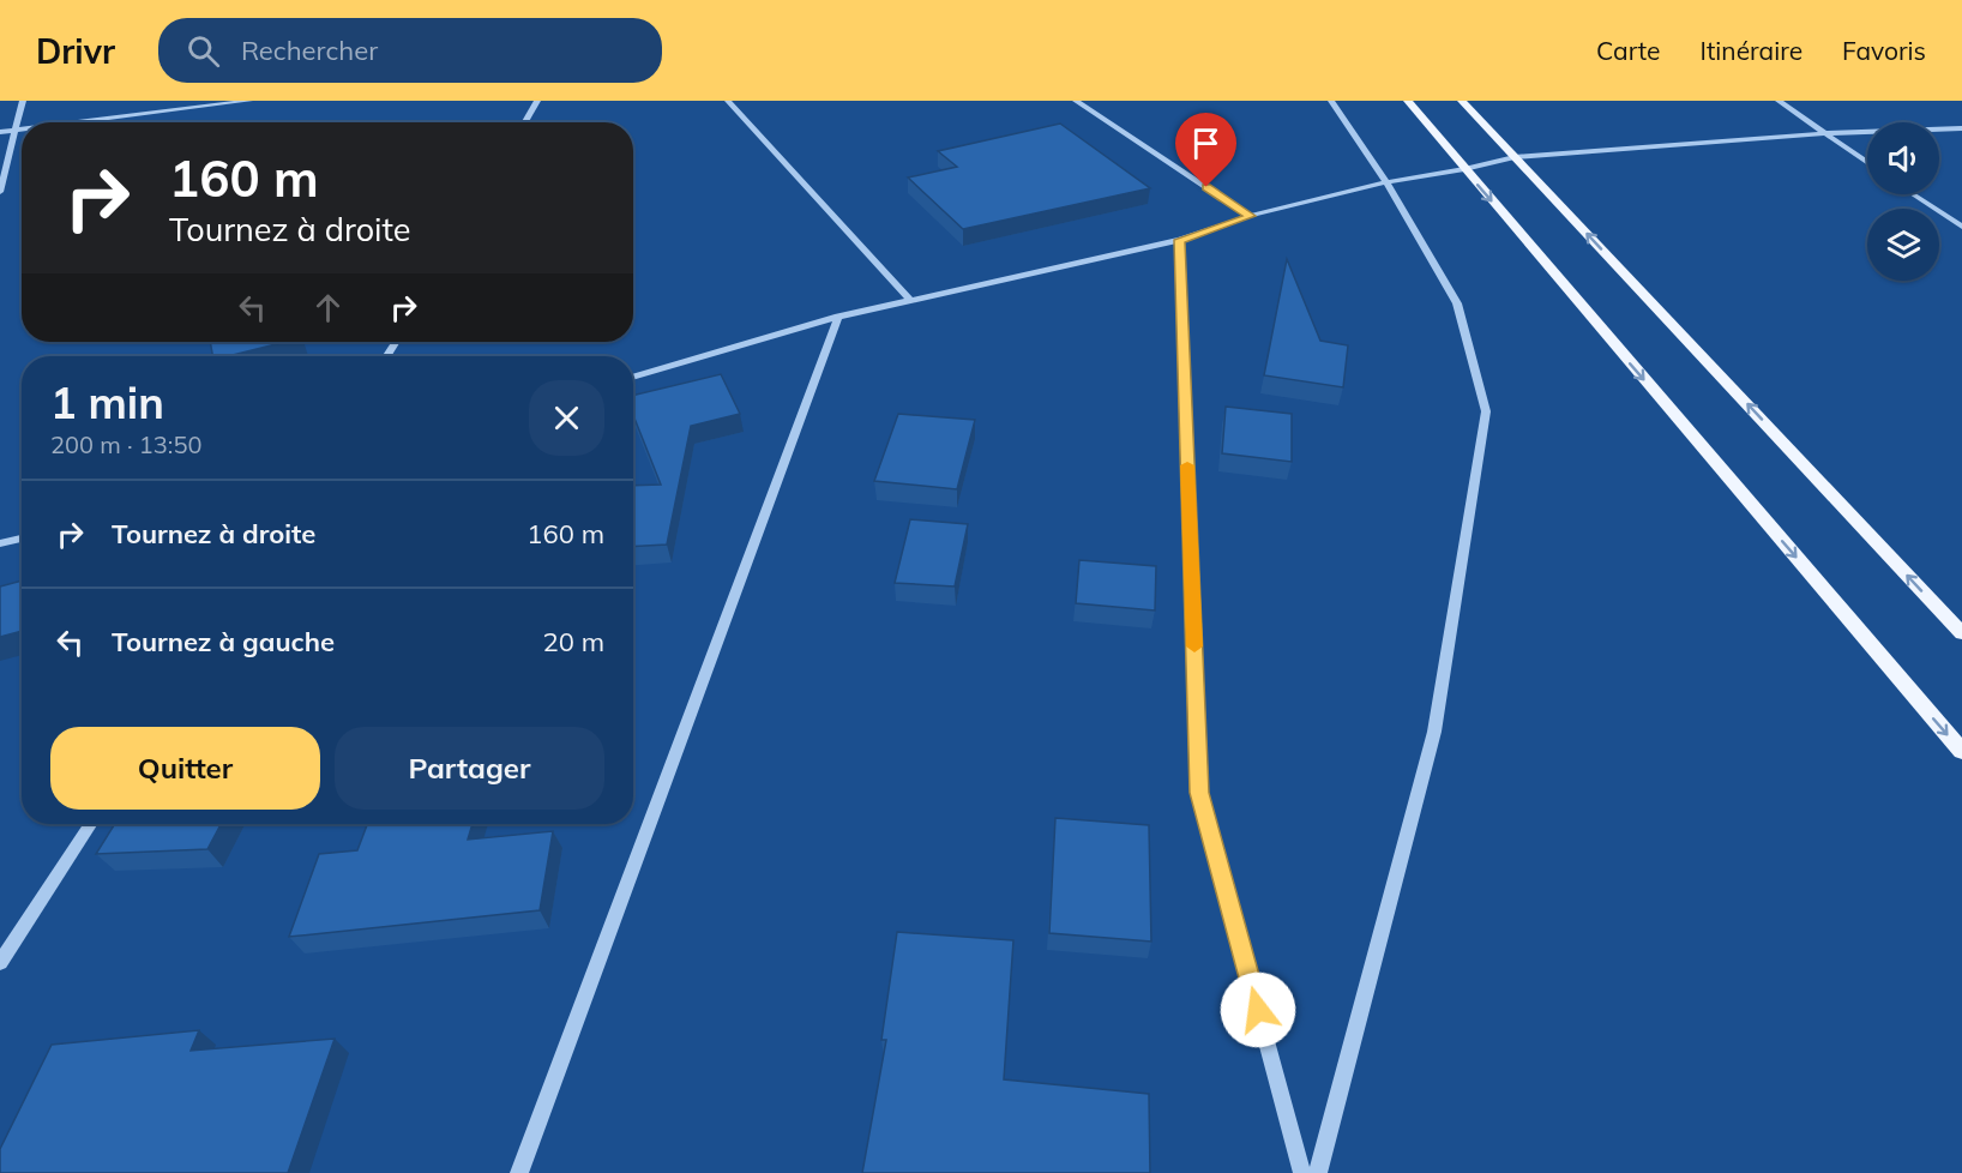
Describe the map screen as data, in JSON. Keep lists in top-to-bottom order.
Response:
{
  "page": {
    "header": "Drivr",
    "search": "Rechercher",
    "nav": ["Carte", "Itinéraire", "Favoris"],
    "turn": ["160 m", "Tournez à droite"],
    "heading": ["1 min", "200 m · 13:50"],
    "list": [
      {
        "name": "Tournez à droite",
        "value": "160 m"
      },
      {
        "name": "Tournez à gauche",
        "value": "20 m"
      }
    ],
    "buttons": ["Quitter", "Partager"]
  }
}
